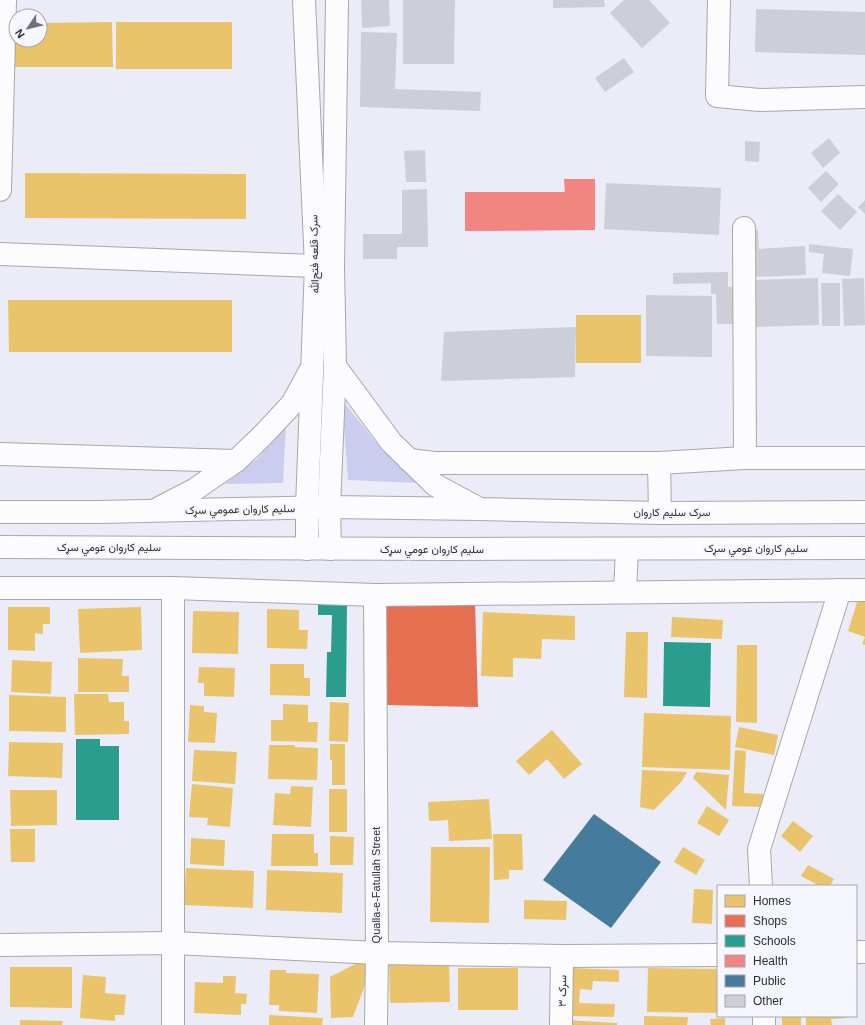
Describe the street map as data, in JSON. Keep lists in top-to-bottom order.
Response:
{
  "streets": {
    "street": [
      "سرک قلعه فتح‌الله",
      "سلیم کاروان عمومي سړک",
      "سرک سلیم کاروان",
      "سلیم کاروان عومي سړک",
      "Qualla-e-Fatullah Street",
      "سرک ۳"
    ]
  },
  "crossings": [
    ["سرک قلعه فتح‌الله", "سلیم کاروان عمومي سړک"],
    ["سرک قلعه فتح‌الله", "سلیم کاروان عومي سړک"],
    ["سلیم کاروان عمومي سړک", "سرک سلیم کاروان"],
    ["Qualla-e-Fatullah Street", "سرک ۳"]
  ],
  "legend": [
    "Homes",
    "Shops",
    "Schools",
    "Health",
    "Public",
    "Other"
  ],
  "north": "bottom left"
}
